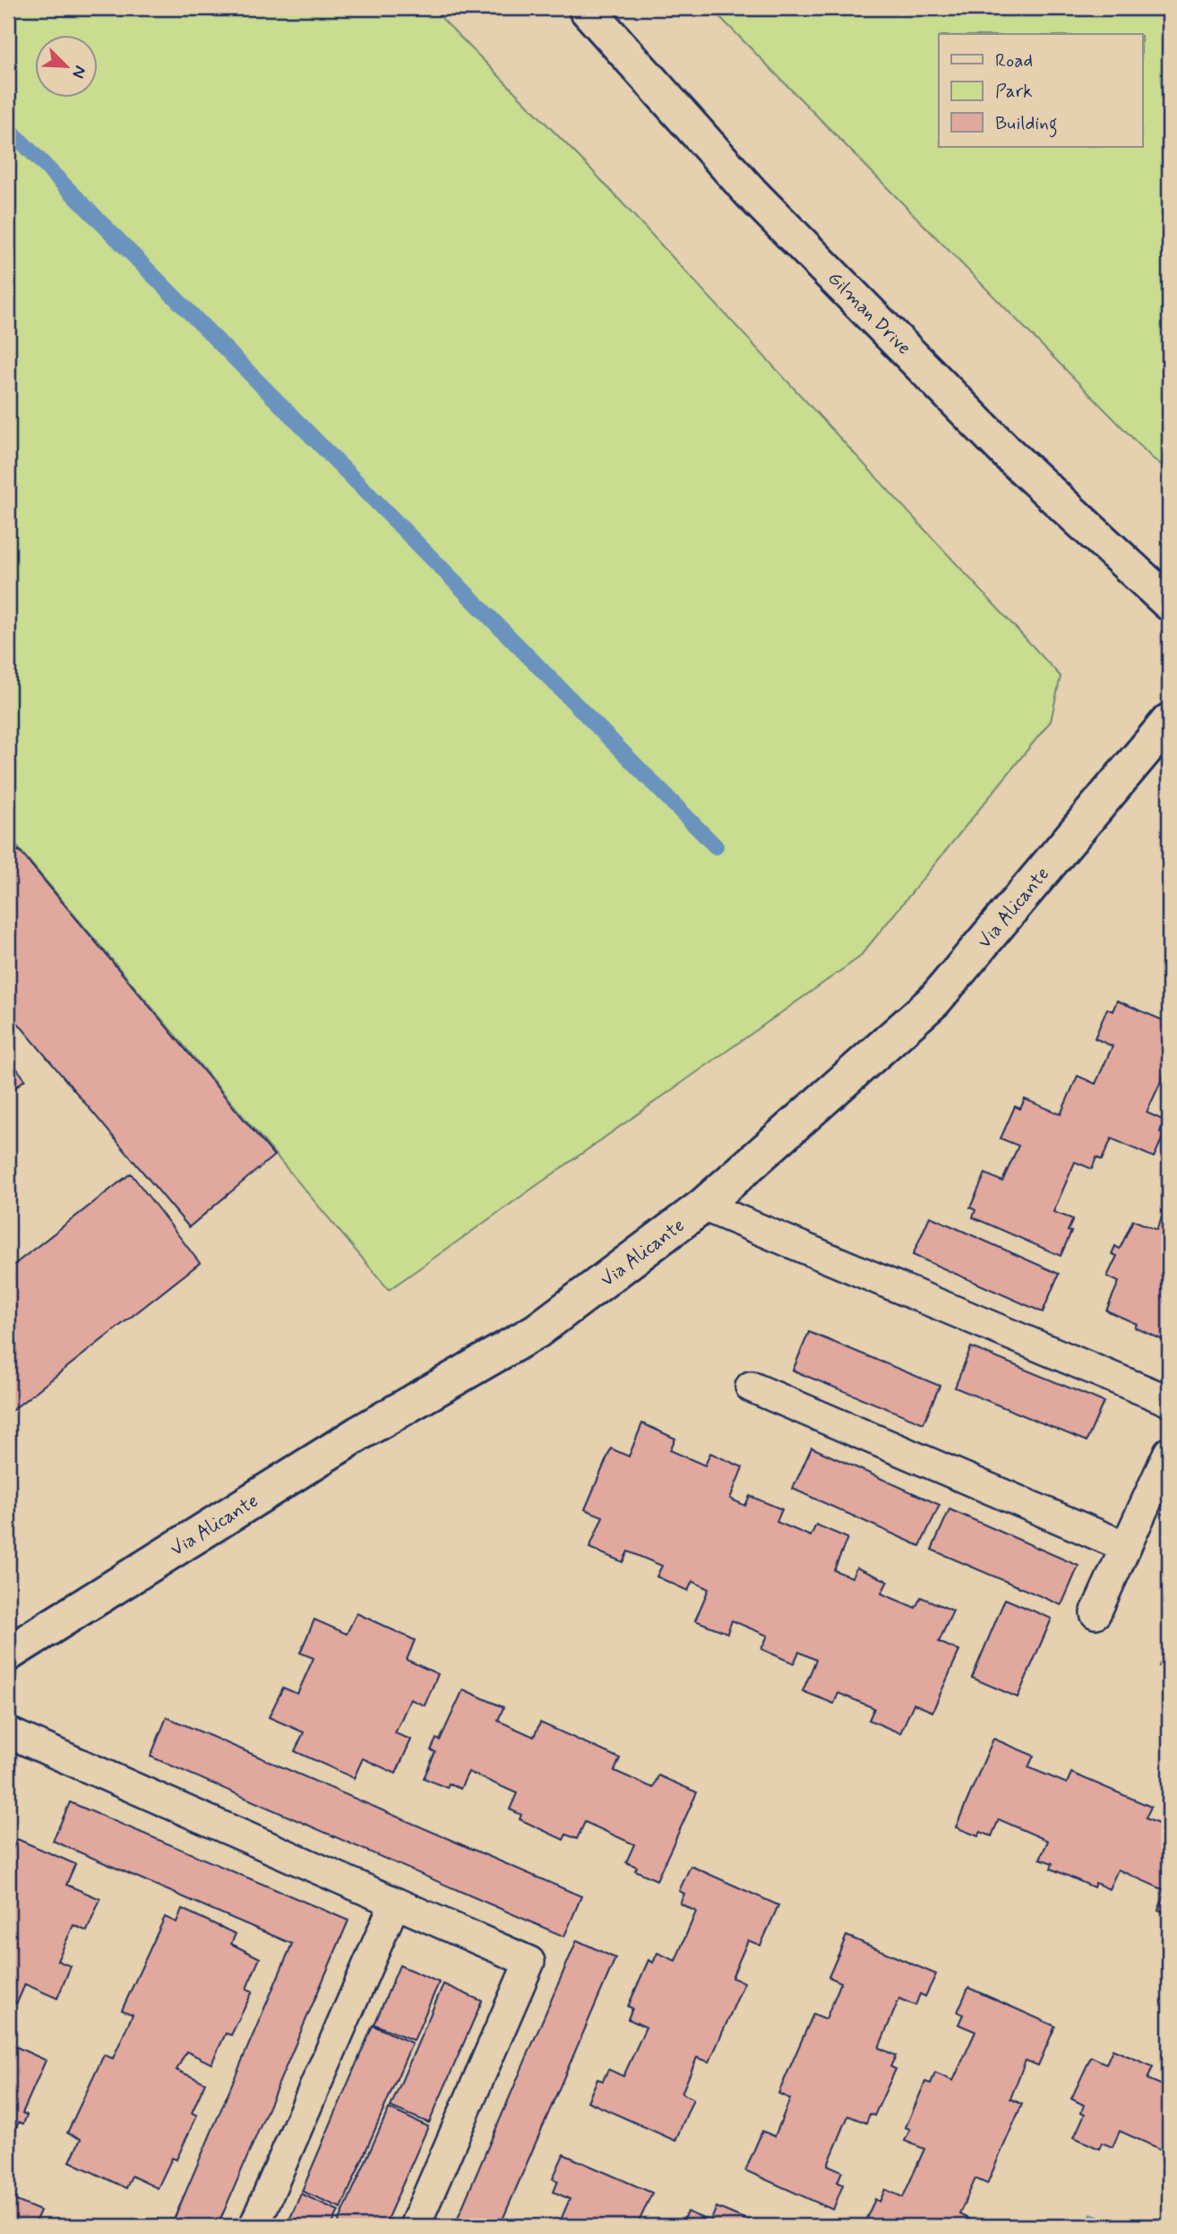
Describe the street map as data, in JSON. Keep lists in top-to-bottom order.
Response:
{
  "streets": {
    "street": ["Gilman Drive", "Via Alicante"]
  },
  "legend": ["Road", "Park", "Building"],
  "north": "bottom right"
}
